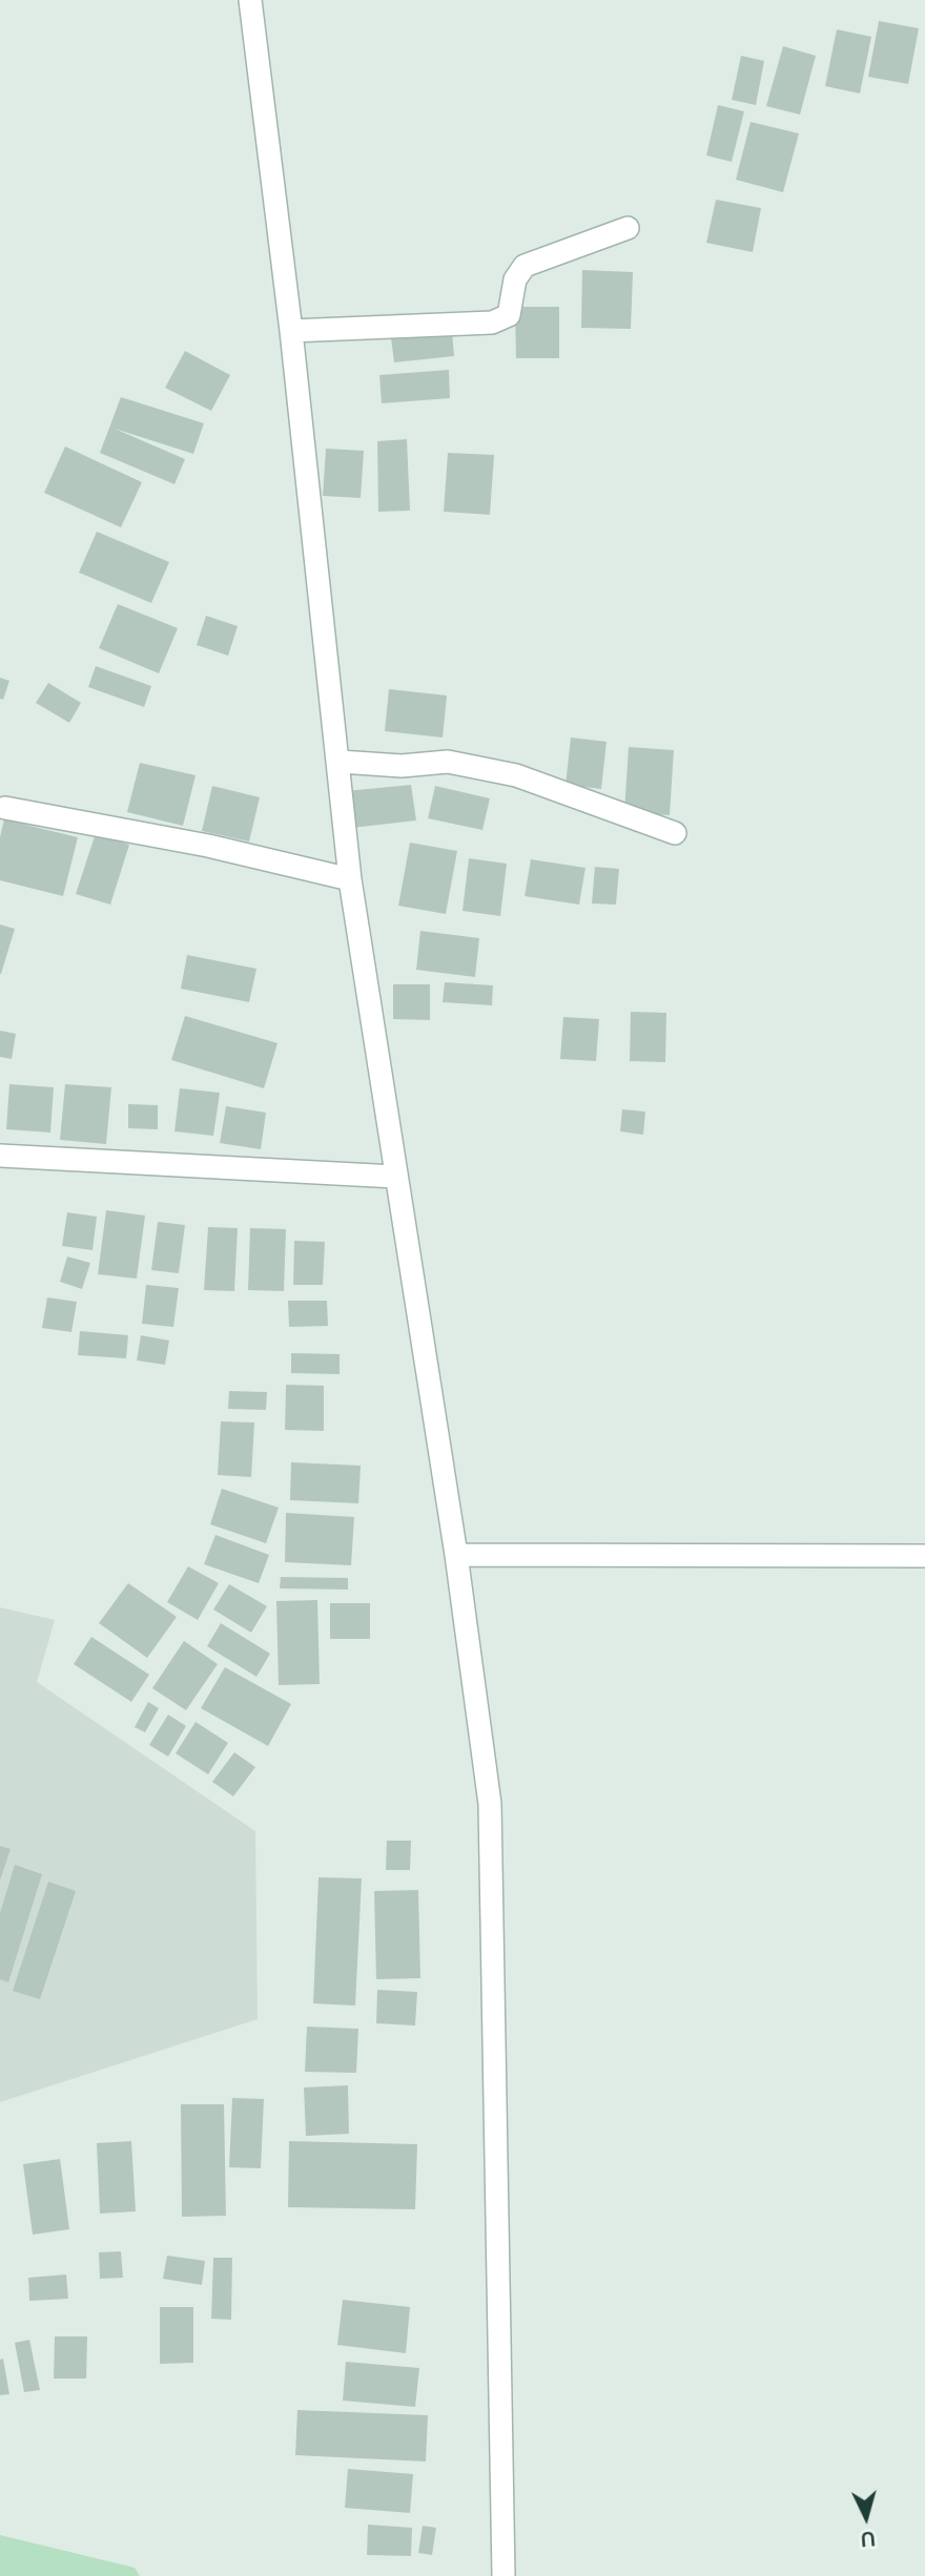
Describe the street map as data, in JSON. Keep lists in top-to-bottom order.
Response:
{
  "north": "bottom"
}
